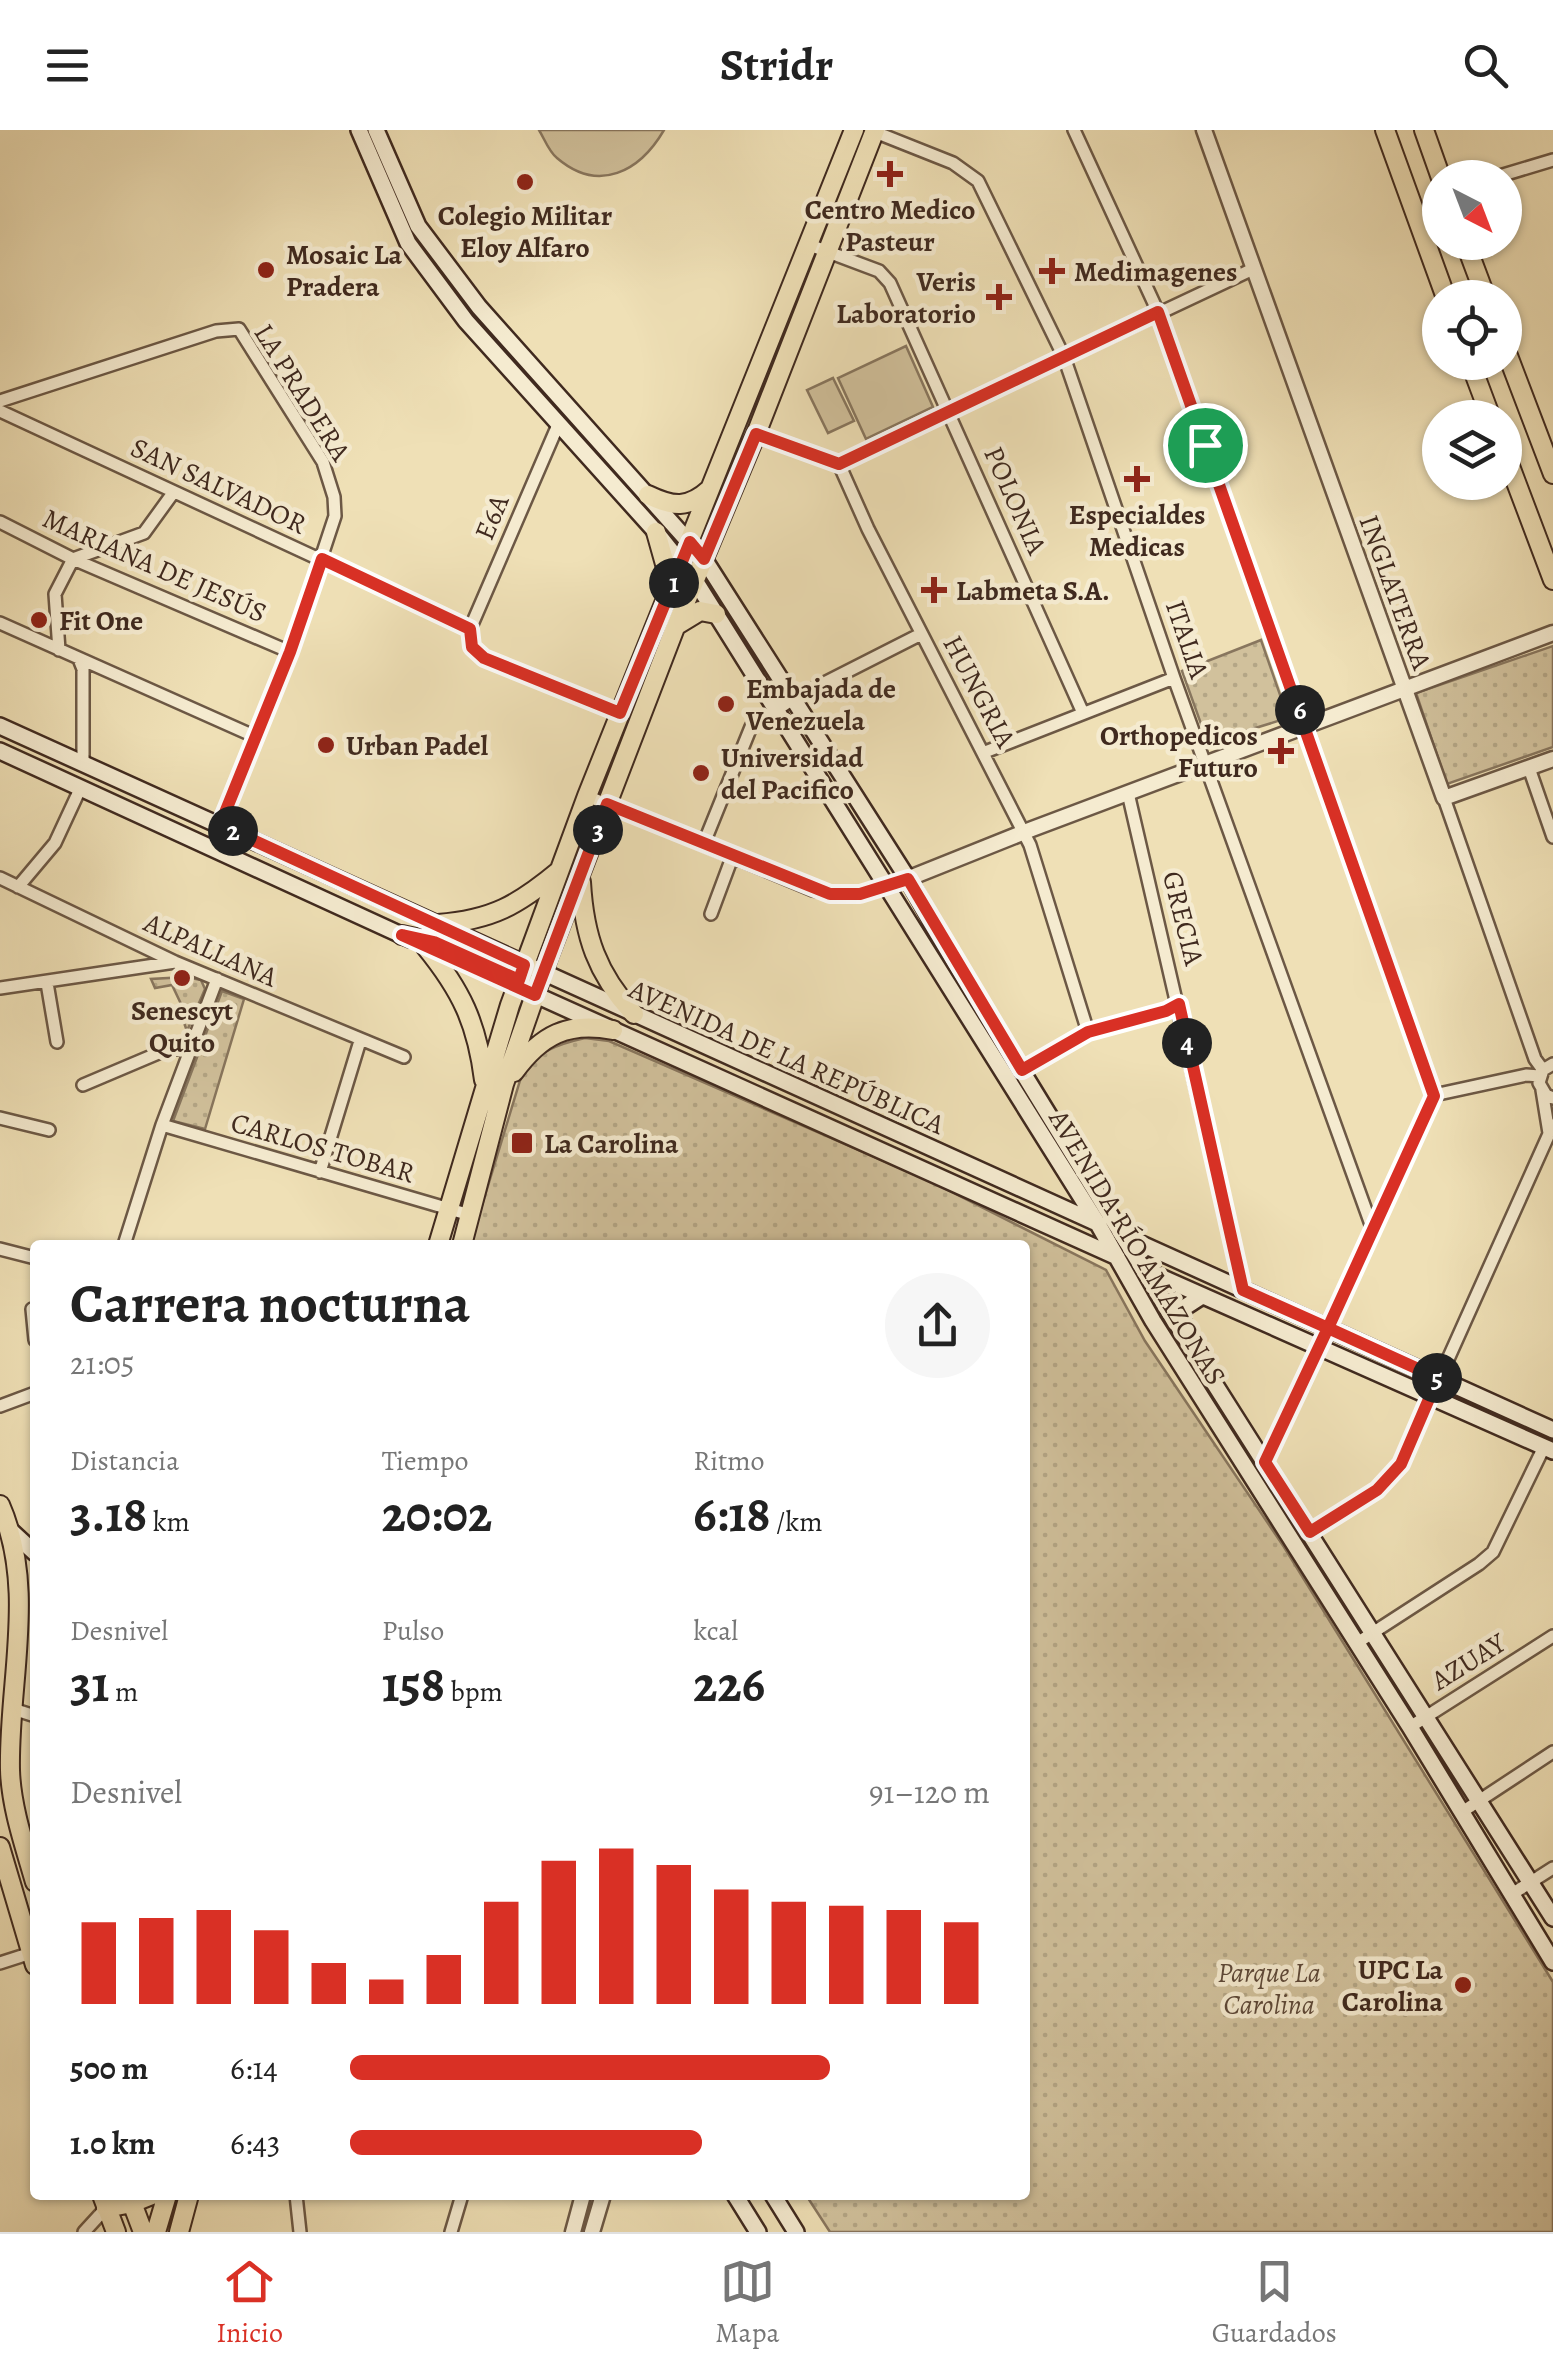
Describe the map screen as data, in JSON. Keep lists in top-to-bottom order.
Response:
{
  "streets": {
    "main road": ["AVENIDA DE LA REPÚBLICA", "AVENIDA RÍO AMAZONAS"],
    "street": [
      "LA PRADERA",
      "SAN SALVADOR",
      "POLONIA",
      "E6A",
      "MARIANA DE JESÚS",
      "INGLATERRA",
      "ITALIA",
      "HUNGRIA",
      "GRECIA",
      "ALPALLANA",
      "CARLOS TOBAR",
      "AZUAY"
    ]
  },
  "crossings": [
    ["LA PRADERA", "SAN SALVADOR"],
    ["LA PRADERA", "MARIANA DE JESÚS"],
    ["LA PRADERA", "AVENIDA DE LA REPÚBLICA"],
    ["SAN SALVADOR", "E6A"],
    ["E6A", "AVENIDA RÍO AMAZONAS"],
    ["INGLATERRA", "AVENIDA DE LA REPÚBLICA"],
    ["INGLATERRA", "AVENIDA RÍO AMAZONAS"],
    ["GRECIA", "AVENIDA DE LA REPÚBLICA"],
    ["AVENIDA DE LA REPÚBLICA", "AVENIDA RÍO AMAZONAS"],
    ["AVENIDA RÍO AMAZONAS", "AZUAY"]
  ],
  "parks": ["Parque La Carolina"],
  "places": {
    "health": [
      "Centro Medico Pasteur",
      "Medimagenes",
      "Veris Laboratorio",
      "Especialdes Medicas",
      "Labmeta S.A.",
      "Orthopedicos Futuro"
    ],
    "other": [
      "Colegio Militar Eloy Alfaro",
      "Mosaic La Pradera",
      "Fit One",
      "Embajada de Venezuela",
      "Urban Padel",
      "Universidad del Pacifico",
      "Senescyt Quito",
      "UPC La Carolina"
    ],
    "transit": ["La Carolina"]
  },
  "north": "bottom right",
  "page": {
    "header": "Stridr",
    "pins": [
      "1",
      "6",
      "3",
      "2",
      "4",
      "5"
    ],
    "heading": ["Carrera nocturna", "21:05"],
    "stats": [
      ["Distancia", "3.18 km"],
      ["Tiempo", "20:02"],
      ["Ritmo", "6:18 /km"],
      ["Desnivel", "31 m"],
      ["Pulso", "158 bpm"],
      ["kcal", "226"]
    ],
    "chart": ["Desnivel", "91–120 m"],
    "list": [
      {
        "name": "500 m",
        "note": "6:14"
      },
      {
        "name": "1.0 km",
        "note": "6:43"
      }
    ],
    "tabs": ["Inicio", "Mapa", "Guardados"]
  }
}
